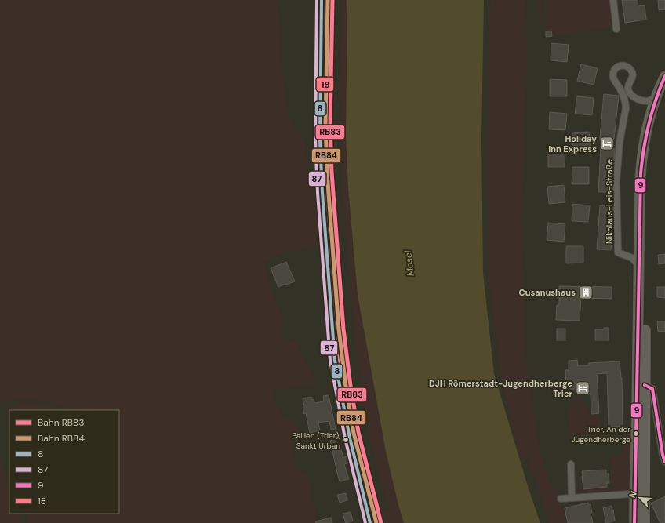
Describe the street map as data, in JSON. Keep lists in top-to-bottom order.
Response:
{
  "streets": {
    "street": ["Nikolaus-Leis-Straße"]
  },
  "water": ["Mosel"],
  "places": {
    "hotel": ["Holiday Inn Express", "DJH Römerstadt-Jugendherberge Trier"],
    "building": ["Cusanushaus"],
    "other": ["Trier, An der Jugendherberge", "Pallien (Trier), Sankt Urban"]
  },
  "lines": [
    "rail line RB83",
    "rail line RB84",
    "transit line 8",
    "transit line 87",
    "transit line 18",
    "transit line 9"
  ],
  "legend": [
    "Bahn RB83",
    "Bahn RB84",
    "8",
    "87",
    "9",
    "18"
  ],
  "north": "top left"
}
